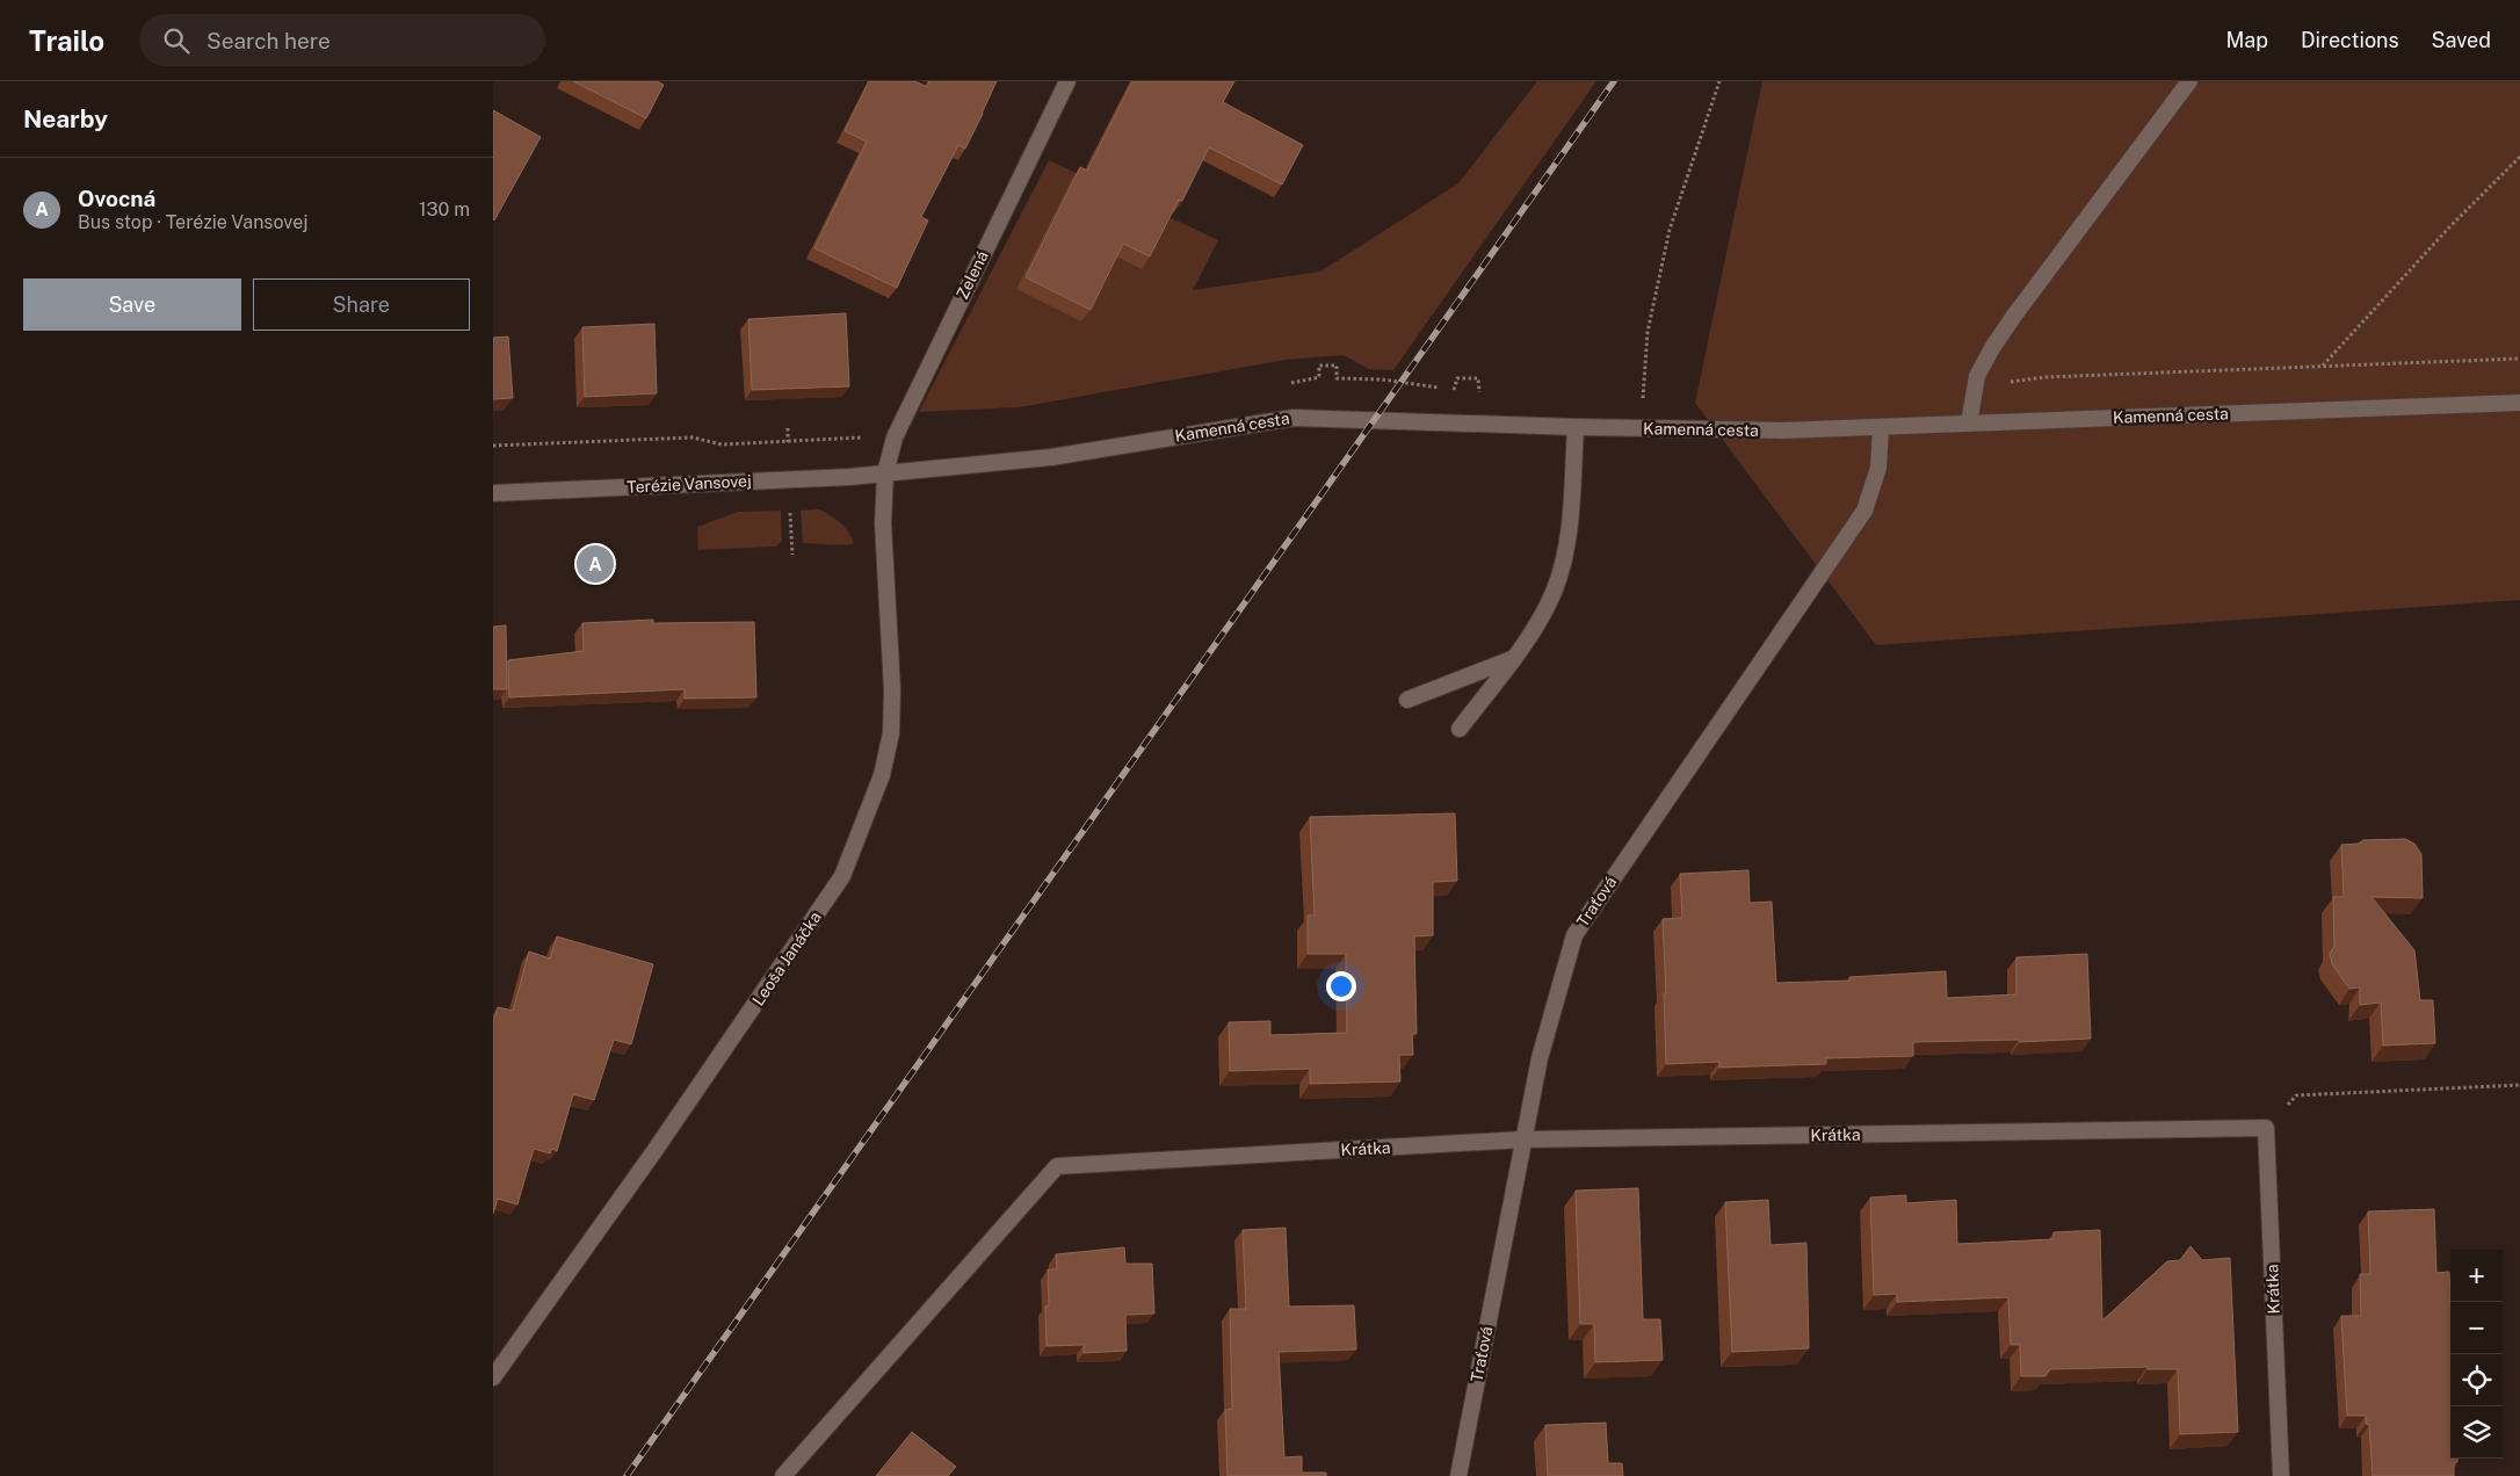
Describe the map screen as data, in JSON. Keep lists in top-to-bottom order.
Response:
{
  "streets": {
    "street": [
      "Zelená",
      "Kamenná cesta",
      "Terézie Vansovej",
      "Traťová",
      "Leoša Janáčka",
      "Krátka"
    ]
  },
  "crossings": [
    ["Zelená", "Kamenná cesta"],
    ["Zelená", "Terézie Vansovej"],
    ["Zelená", "Leoša Janáčka"],
    ["Kamenná cesta", "Terézie Vansovej"],
    ["Kamenná cesta", "Traťová"],
    ["Kamenná cesta", "Leoša Janáčka"],
    ["Terézie Vansovej", "Leoša Janáčka"],
    ["Traťová", "Krátka"]
  ],
  "page": {
    "header": "Trailo",
    "search": "Search here",
    "nav": ["Map", "Directions", "Saved"],
    "heading": "Nearby",
    "list": [
      {
        "mark": "A",
        "name": "Ovocná",
        "note": "Bus stop · Terézie Vansovej",
        "value": "130 m"
      }
    ],
    "buttons": ["Save", "Share"],
    "pins": "A",
    "map_buttons": ["+", "−"]
  }
}
